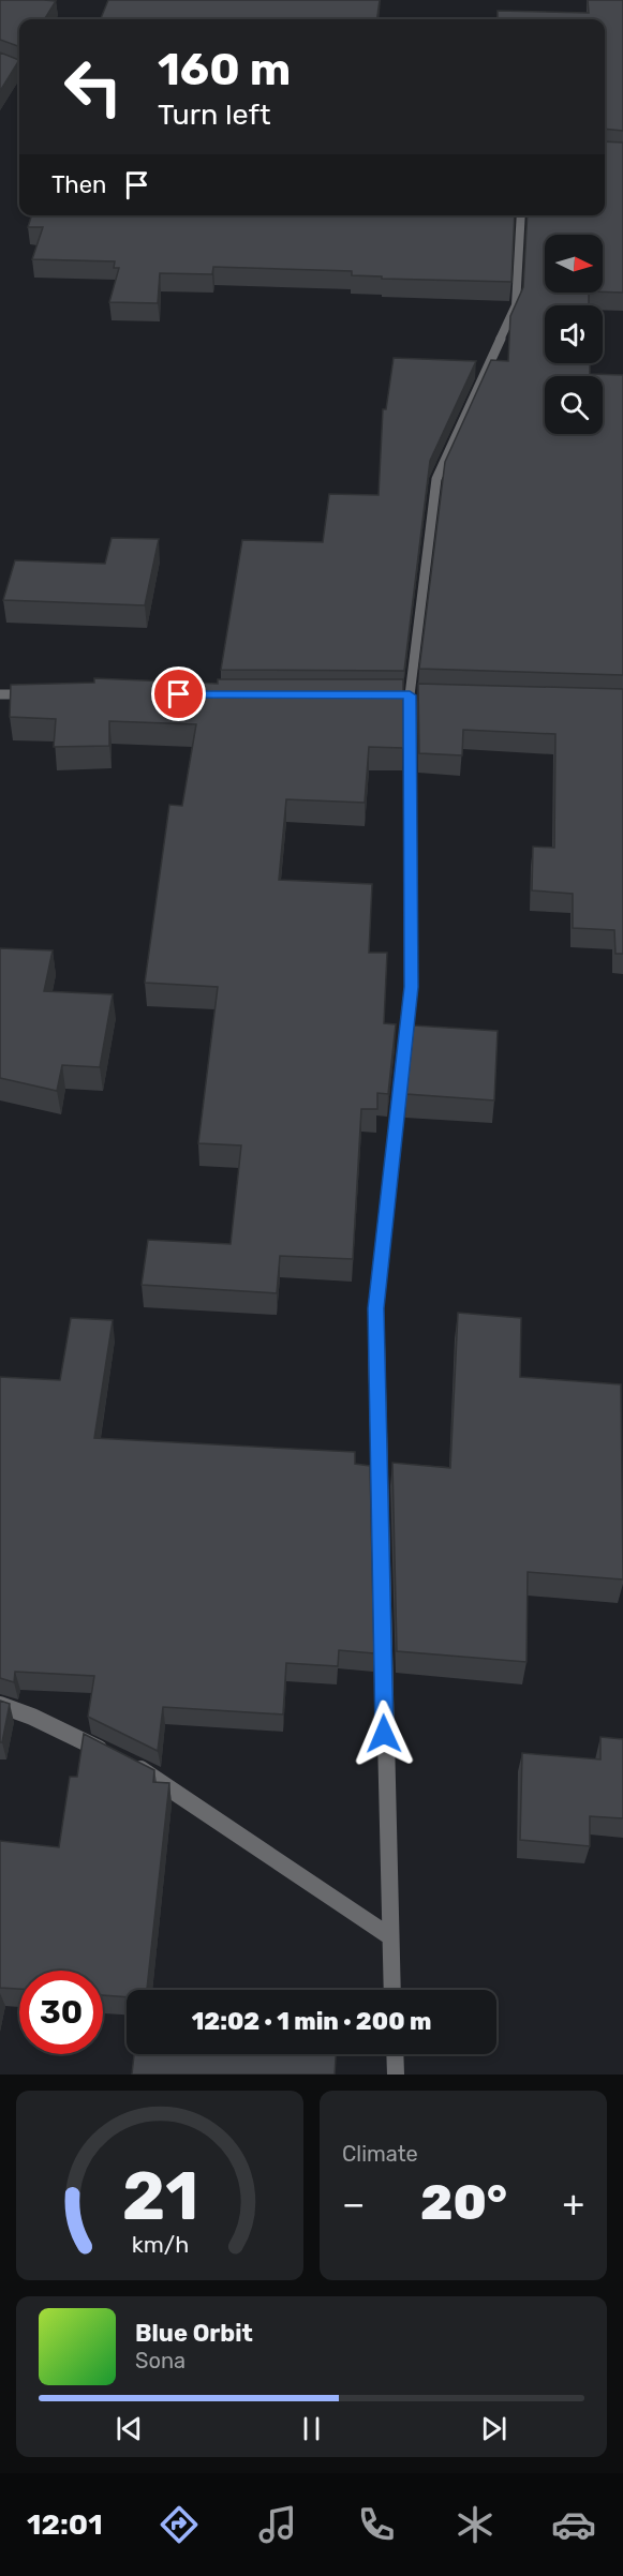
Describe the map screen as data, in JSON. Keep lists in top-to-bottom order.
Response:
{
  "north": "right",
  "page": {
    "turn": ["160 m", "Turn left"],
    "then": "Then",
    "limit": "30",
    "trip": "12:02 · 1 min · 200 m",
    "tile": "Climate",
    "heat": ["−", "20°", "+"],
    "song": ["Blue Orbit", "Sona"],
    "tabs": "12:01",
    "gauge": ["21", "km/h"]
  }
}
